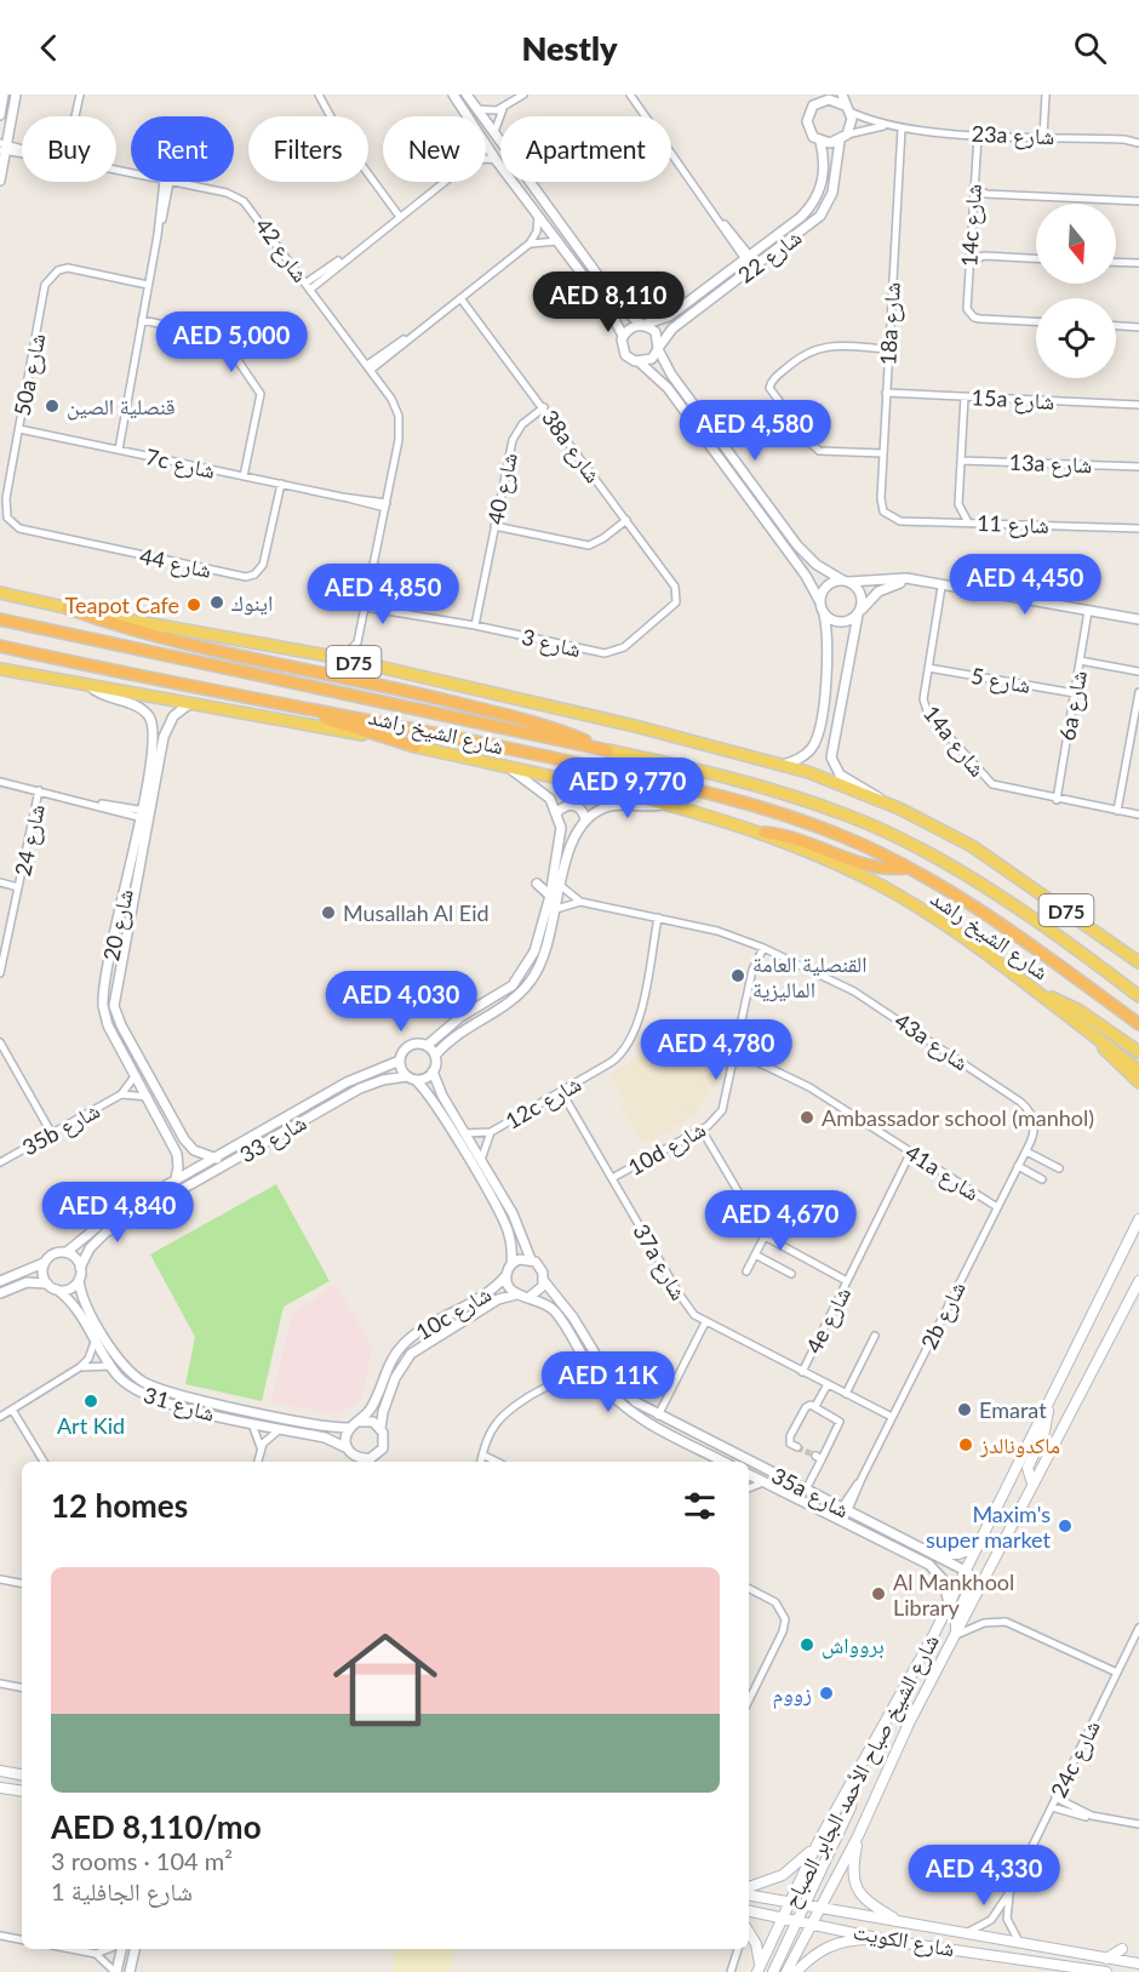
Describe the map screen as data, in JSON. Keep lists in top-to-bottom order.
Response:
{
  "streets": {
    "highway": ["D75", "شارع الشيخ راشد"],
    "main road": ["شارع الشيخ صباح الأحمد الجابر الصباح", "شارع الكويت"],
    "street": [
      "23a شارع",
      "14c شارع",
      "شارع 42",
      "شارع 22",
      "18a شارع",
      "50a شارع",
      "15a شارع",
      "38a شارع",
      "7c شارع",
      "13a شارع",
      "شارع 40",
      "شارع 11",
      "شارع 44",
      "شارع 3",
      "شارع 5",
      "6a شارع",
      "14a شارع",
      "شارع 24",
      "شارع 20",
      "43a شارع",
      "12c شارع",
      "35b شارع",
      "شارع 33",
      "10d شارع",
      "41a شارع",
      "37a شارع",
      "10c شارع",
      "2b شارع",
      "4e شارع",
      "شارع 31",
      "35a شارع",
      "24c شارع"
    ]
  },
  "crossings": [
    ["23a شارع", "14c شارع"],
    ["23a شارع", "شارع 22"],
    ["23a شارع", "18a شارع"],
    ["شارع 42", "7c شارع"],
    ["شارع 42", "شارع 3"],
    ["18a شارع", "15a شارع"],
    ["18a شارع", "شارع 11"],
    ["50a شارع", "7c شارع"],
    ["50a شارع", "شارع 44"],
    ["38a شارع", "شارع 40"],
    ["38a شارع", "شارع 3"],
    ["7c شارع", "شارع 44"],
    ["شارع 40", "شارع 3"],
    ["شارع 5", "6a شارع"],
    ["شارع 5", "14a شارع"],
    ["6a شارع", "14a شارع"],
    ["شارع الشيخ راشد", "شارع 20"],
    ["شارع 20", "35b شارع"],
    ["شارع 20", "شارع 33"],
    ["43a شارع", "12c شارع"],
    ["43a شارع", "10d شارع"],
    ["43a شارع", "2b شارع"],
    ["12c شارع", "37a شارع"],
    ["شارع 33", "شارع 31"],
    ["10d شارع", "41a شارع"],
    ["10d شارع", "37a شارع"],
    ["41a شارع", "2b شارع"],
    ["41a شارع", "4e شارع"],
    ["37a شارع", "2b شارع"],
    ["37a شارع", "4e شارع"],
    ["10c شارع", "شارع 31"],
    ["10c شارع", "35a شارع"],
    ["2b شارع", "35a شارع"],
    ["35a شارع", "شارع الشيخ صباح الأحمد الجابر الصباح"],
    ["24c شارع", "شارع الكويت"],
    ["شارع الشيخ صباح الأحمد الجابر الصباح", "شارع الكويت"]
  ],
  "places": [
    "قنصلية الصين",
    "اينوك",
    "Teapot Cafe",
    "Musallah Al Eid",
    "القنصلية العامة الماليزية",
    "Ambassador school (manhol)",
    "Art Kid",
    "Emarat",
    "ماكدونالدز",
    "Maxim's super market",
    "Al Mankhool Library",
    "بروواش",
    "زووم"
  ],
  "north": "bottom",
  "page": {
    "header": "Nestly",
    "chip": [
      "Buy",
      "Rent",
      "Filters",
      "New",
      "Apartment"
    ],
    "price": [
      "AED 8,110",
      "AED 5,000",
      "AED 4,580",
      "AED 4,450",
      "AED 4,850",
      "AED 9,770",
      "AED 4,030",
      "AED 4,780",
      "AED 4,840",
      "AED 4,670",
      "AED 11K",
      "AED 4,330"
    ],
    "heading": "12 homes",
    "list": [
      {
        "name": "AED 8,110/mo",
        "note": "3 rooms · 104 m² · شارع الجافلية 1"
      }
    ]
  }
}
